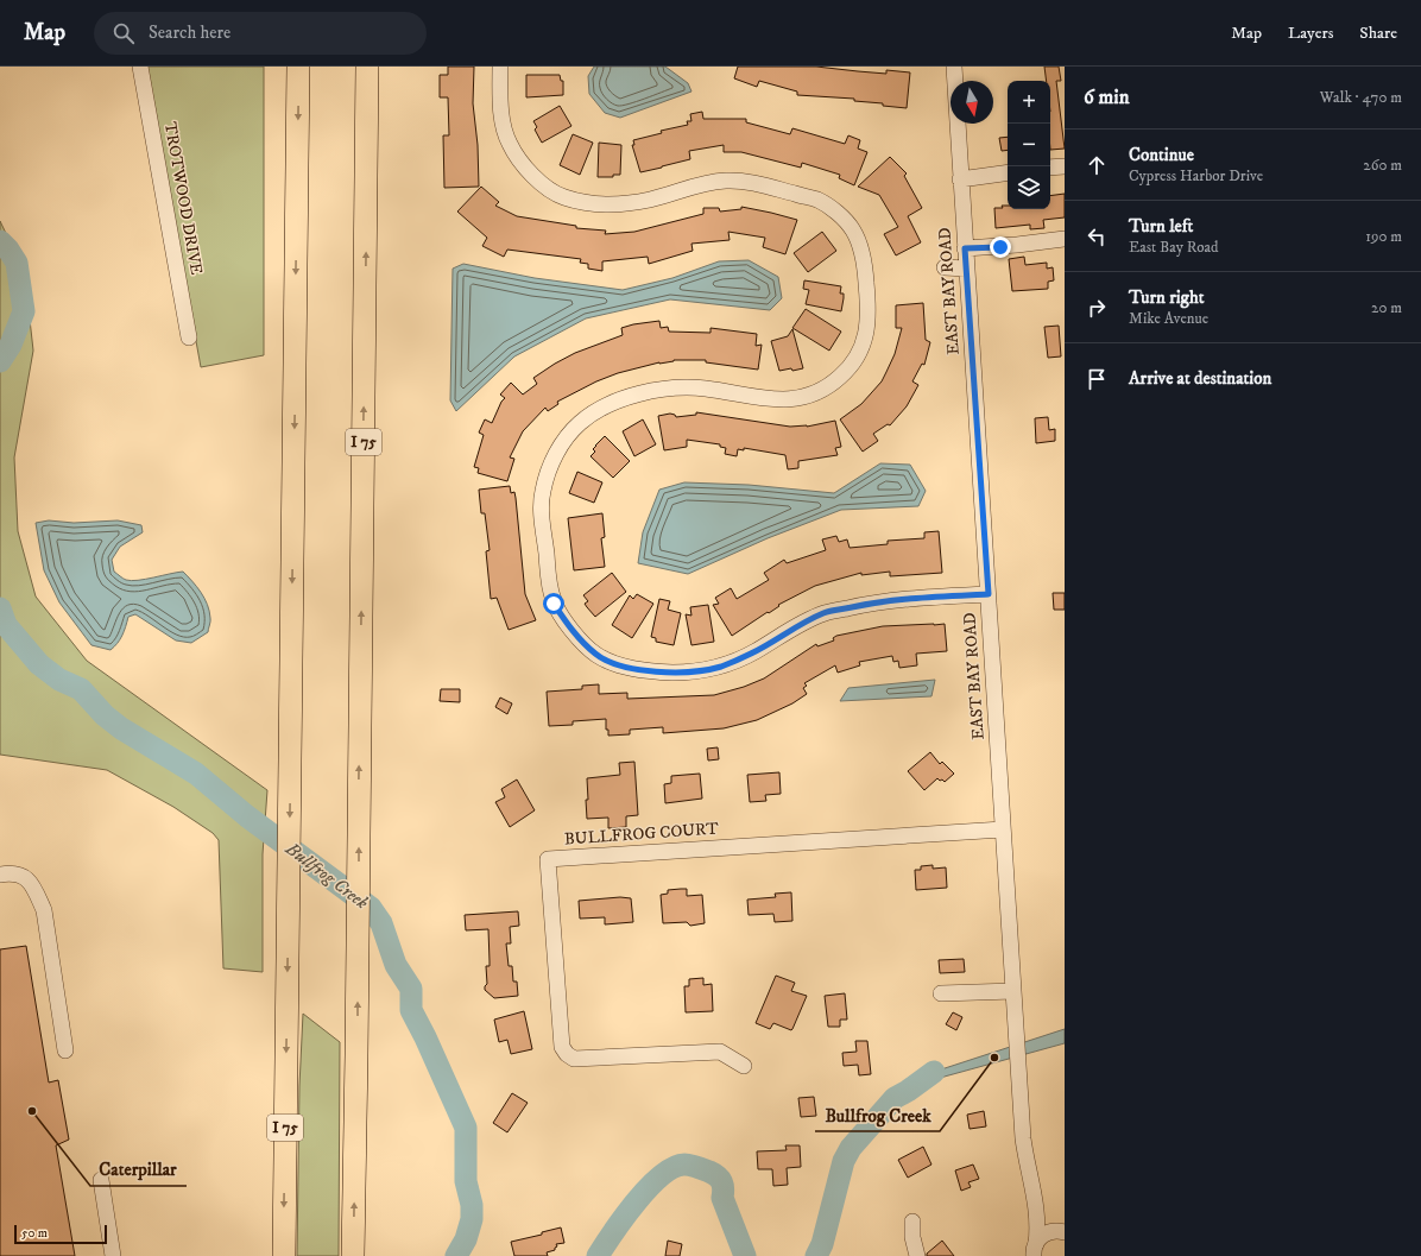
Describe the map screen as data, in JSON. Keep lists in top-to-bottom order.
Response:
{
  "streets": {
    "highway": ["I 75"],
    "street": ["TROTWOOD DRIVE", "EAST BAY ROAD", "BULLFROG COURT"]
  },
  "crossings": [
    ["EAST BAY ROAD", "BULLFROG COURT"]
  ],
  "water": ["Bullfrog Creek"],
  "places": ["Bullfrog Creek", "Caterpillar"],
  "scale_bar": "50 m",
  "north": "bottom",
  "page": {
    "header": "Map",
    "search": "Search here",
    "nav": ["Map", "Layers", "Share"],
    "heading": ["6 min", "Walk · 470 m"],
    "map_buttons": ["+", "−"],
    "list": [
      ["Continue", "Cypress Harbor Drive", "260 m"],
      ["Turn left", "East Bay Road", "190 m"],
      ["Turn right", "Mike Avenue", "20 m"],
      "Arrive at destination"
    ],
    "scale": "50 m"
  }
}
